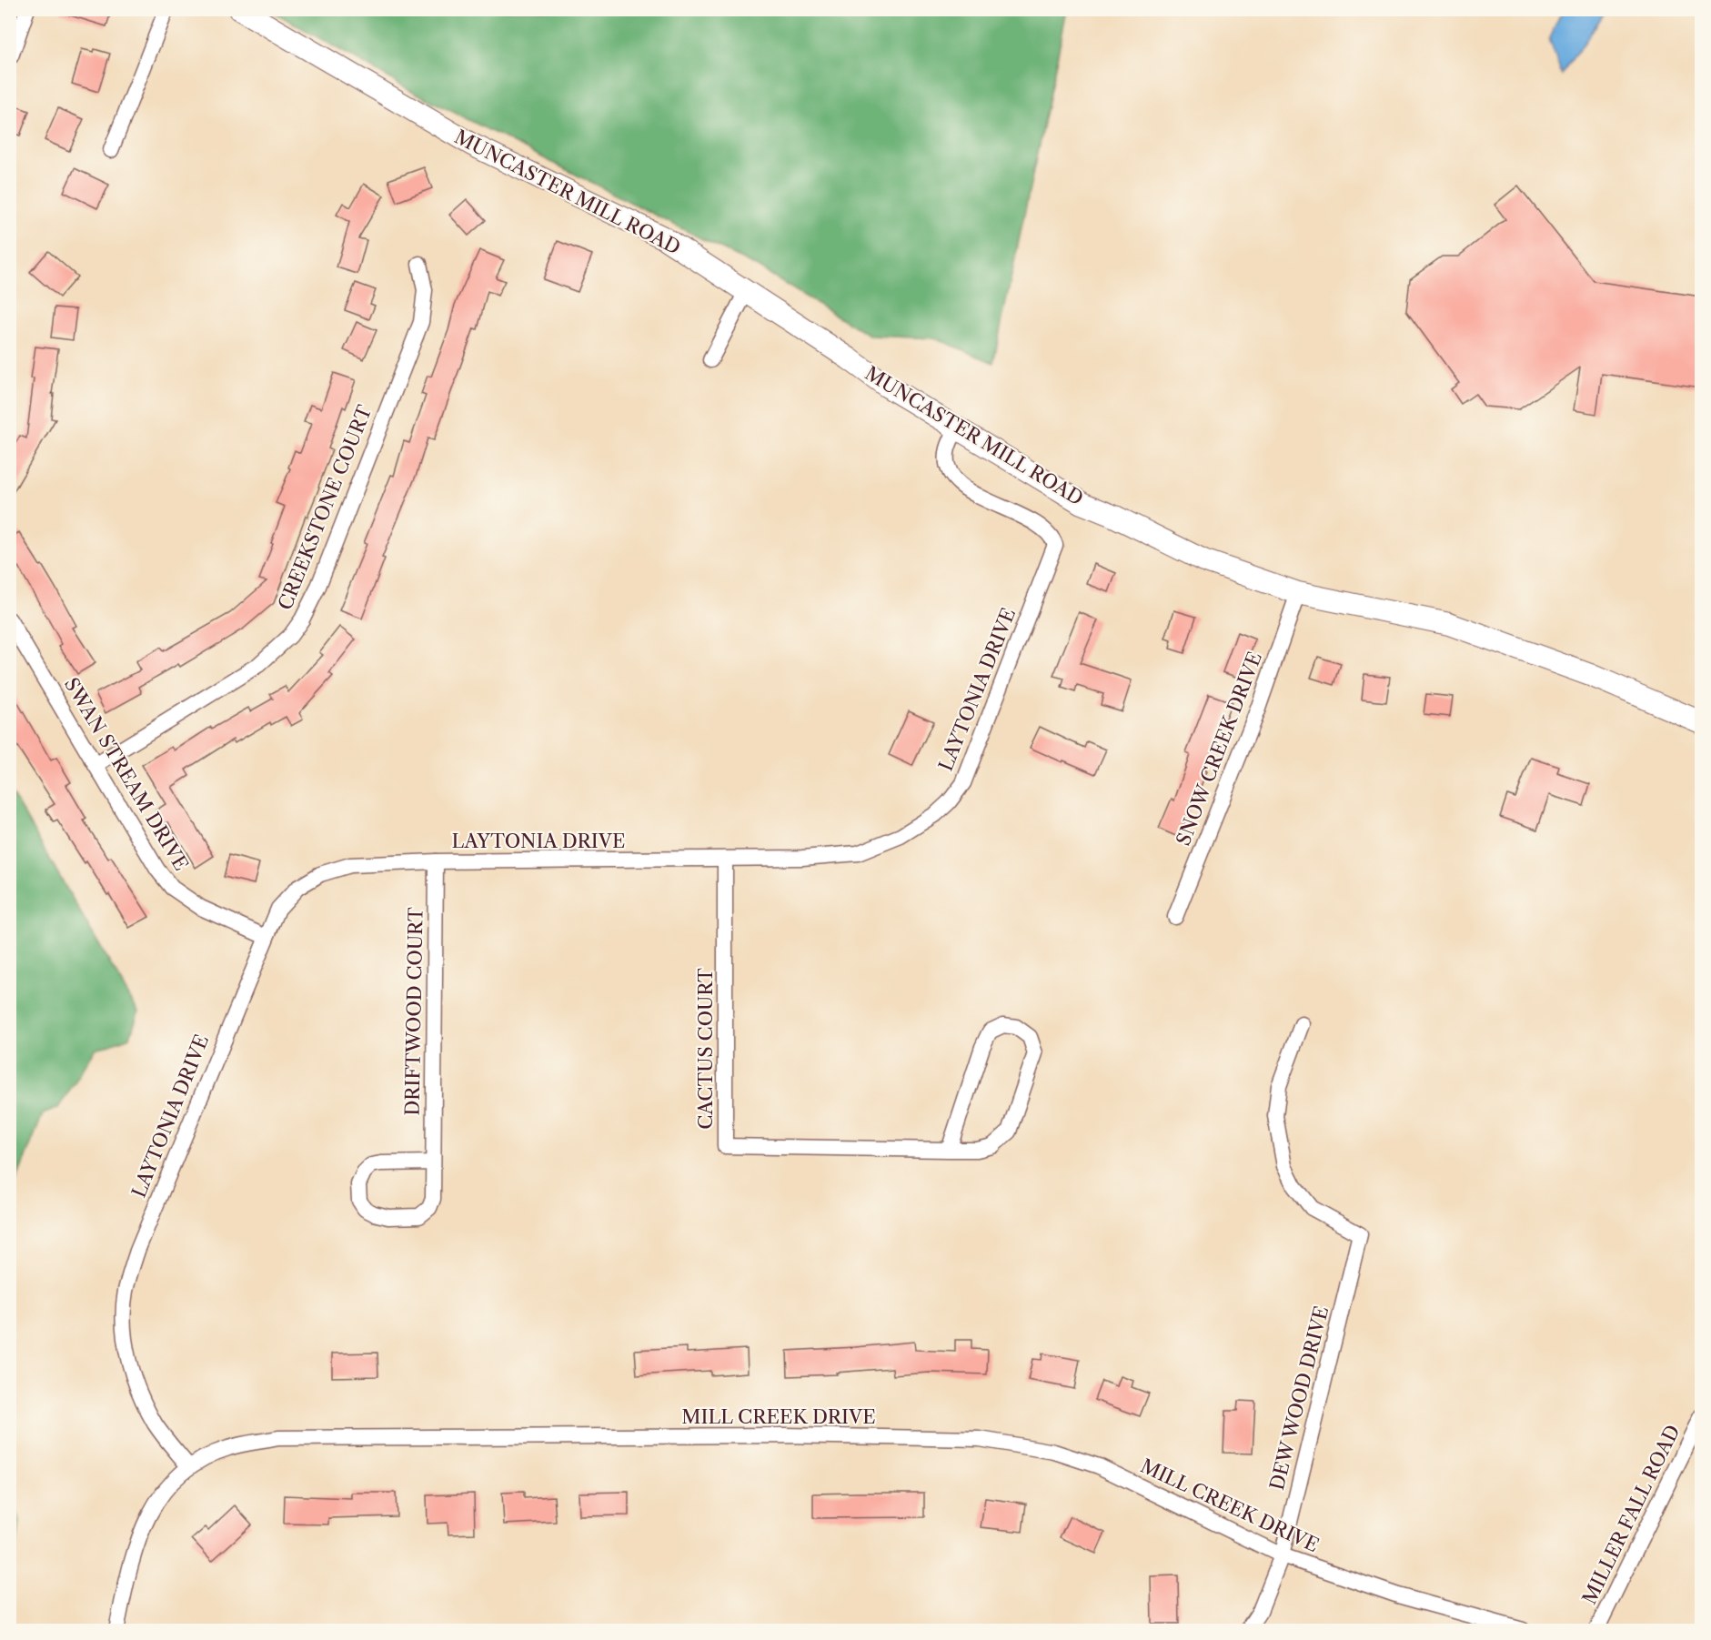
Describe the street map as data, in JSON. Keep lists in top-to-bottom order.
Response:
{
  "streets": {
    "main road": ["MUNCASTER MILL ROAD"],
    "street": [
      "CREEKSTONE COURT",
      "LAYTONIA DRIVE",
      "SNOW CREEK DRIVE",
      "SWAN STREAM DRIVE",
      "DRIFTWOOD COURT",
      "CACTUS COURT",
      "DEW WOOD DRIVE",
      "MILL CREEK DRIVE",
      "MILLER FALL ROAD"
    ]
  },
  "crossings": [
    ["MUNCASTER MILL ROAD", "LAYTONIA DRIVE"],
    ["MUNCASTER MILL ROAD", "SNOW CREEK DRIVE"],
    ["CREEKSTONE COURT", "SWAN STREAM DRIVE"],
    ["LAYTONIA DRIVE", "SWAN STREAM DRIVE"],
    ["LAYTONIA DRIVE", "DRIFTWOOD COURT"],
    ["LAYTONIA DRIVE", "CACTUS COURT"],
    ["LAYTONIA DRIVE", "MILL CREEK DRIVE"],
    ["DEW WOOD DRIVE", "MILL CREEK DRIVE"]
  ]
}
